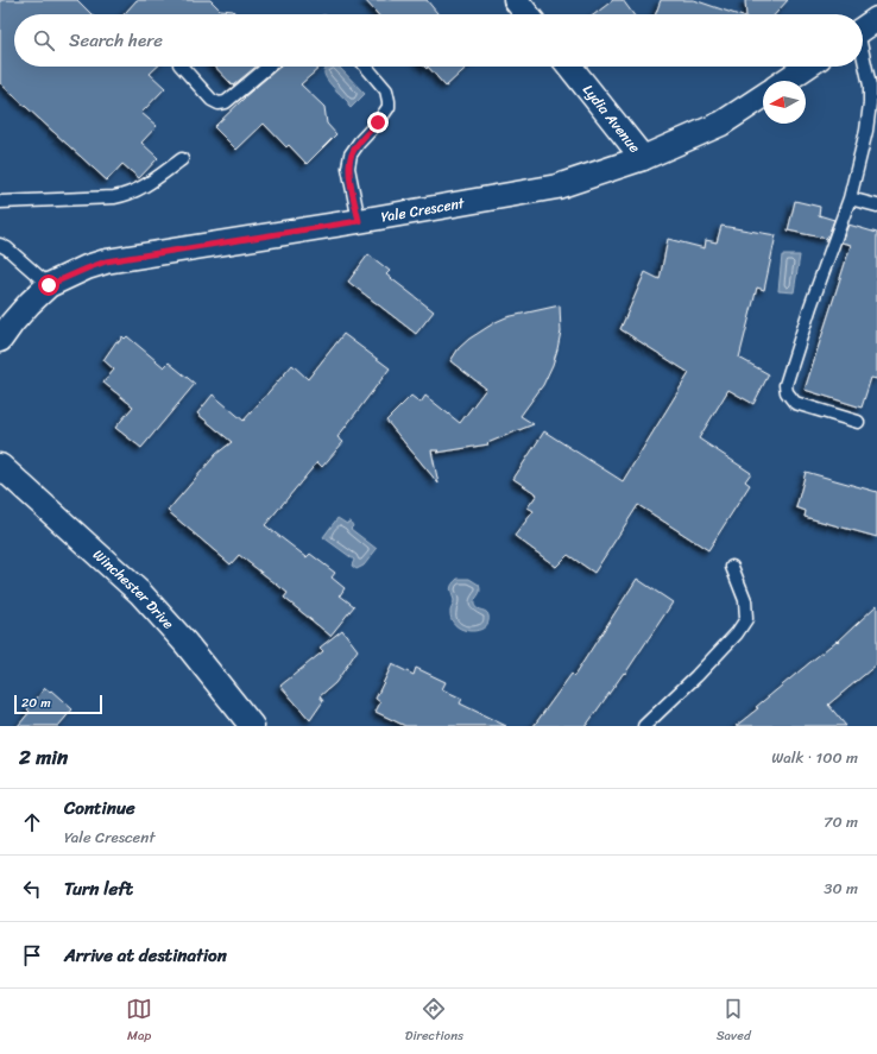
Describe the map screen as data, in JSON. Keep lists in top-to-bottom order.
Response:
{
  "streets": {
    "street": ["Lydia Avenue", "Yale Crescent", "Winchester Drive"]
  },
  "crossings": [
    ["Lydia Avenue", "Yale Crescent"]
  ],
  "scale_bar": "20 m",
  "north": "left",
  "page": {
    "search": "Search here",
    "scale": "20 m",
    "heading": ["2 min", "Walk · 100 m"],
    "list": [
      ["Continue", "Yale Crescent", "70 m"],
      ["Turn left", "30 m"],
      "Arrive at destination"
    ],
    "nav": ["Map", "Directions", "Saved"]
  }
}
